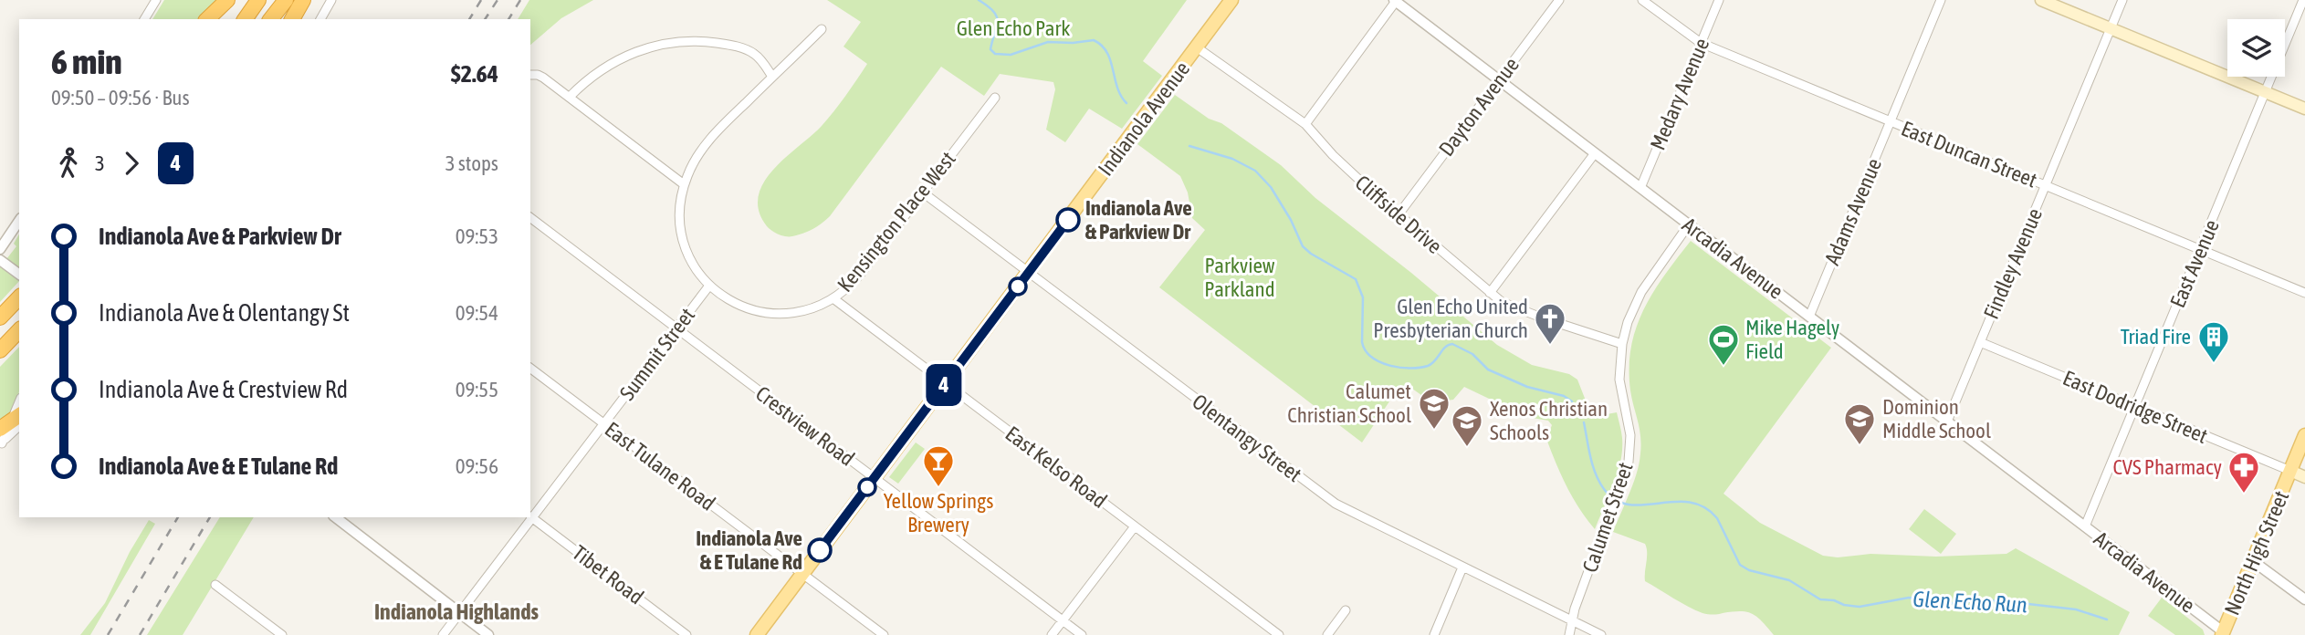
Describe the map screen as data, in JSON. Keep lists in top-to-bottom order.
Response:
{
  "streets": {
    "main road": ["Indianola Avenue", "North High Street"],
    "street": [
      "Medary Avenue",
      "Dayton Avenue",
      "East Duncan Street",
      "Adams Avenue",
      "Cliffside Drive",
      "Kensington Place West",
      "Arcadia Avenue",
      "Findley Avenue",
      "East Avenue",
      "Summit Street",
      "East Dodridge Street",
      "Crestview Road",
      "Olentangy Street",
      "East Tulane Road",
      "East Kelso Road",
      "Calumet Street",
      "Tibet Road"
    ]
  },
  "crossings": [
    ["Medary Avenue", "East Duncan Street"],
    ["Medary Avenue", "Arcadia Avenue"],
    ["Dayton Avenue", "Cliffside Drive"],
    ["Dayton Avenue", "Arcadia Avenue"],
    ["Indianola Avenue", "Cliffside Drive"],
    ["Indianola Avenue", "Crestview Road"],
    ["Indianola Avenue", "Olentangy Street"],
    ["Indianola Avenue", "East Tulane Road"],
    ["Indianola Avenue", "East Kelso Road"],
    ["East Duncan Street", "Adams Avenue"],
    ["East Duncan Street", "Findley Avenue"],
    ["East Duncan Street", "East Avenue"],
    ["Adams Avenue", "Arcadia Avenue"],
    ["Cliffside Drive", "Calumet Street"],
    ["Kensington Place West", "Summit Street"],
    ["Kensington Place West", "Olentangy Street"],
    ["Kensington Place West", "East Kelso Road"],
    ["Arcadia Avenue", "Findley Avenue"],
    ["Arcadia Avenue", "East Avenue"],
    ["Arcadia Avenue", "Calumet Street"],
    ["Arcadia Avenue", "North High Street"],
    ["Findley Avenue", "East Dodridge Street"],
    ["East Avenue", "East Dodridge Street"],
    ["Summit Street", "Crestview Road"],
    ["Summit Street", "East Tulane Road"],
    ["Summit Street", "Tibet Road"],
    ["East Dodridge Street", "North High Street"],
    ["Olentangy Street", "Calumet Street"]
  ],
  "districts": ["Indianola Highlands"],
  "water": ["Glen Echo Run"],
  "parks": ["Glen Echo Park", "Parkview Parkland"],
  "places": {
    "other": ["Indianola Ave & Parkview Dr", "Indianola Ave & E Tulane Rd"],
    "church": ["Glen Echo United Presbyterian Church"],
    "building": ["Triad Fire"],
    "sports": ["Mike Hagely Field"],
    "school or university": ["Calumet Christian School", "Dominion Middle School", "Xenos Christian Schools"],
    "bar": ["Yellow Springs Brewery"],
    "pharmacy": ["CVS Pharmacy"]
  },
  "lines": ["bus line 4"],
  "page": {
    "on_map": "4",
    "heading": ["6 min", "09:50 – 09:56 · Bus", "$2.64"],
    "legs": ["3", "4", "3 stops"],
    "list": [
      {
        "name": "Indianola Ave & Parkview Dr",
        "value": "09:53"
      },
      {
        "name": "Indianola Ave & Olentangy St",
        "value": "09:54"
      },
      {
        "name": "Indianola Ave & Crestview Rd",
        "value": "09:55"
      },
      {
        "name": "Indianola Ave & E Tulane Rd",
        "value": "09:56"
      }
    ]
  }
}
